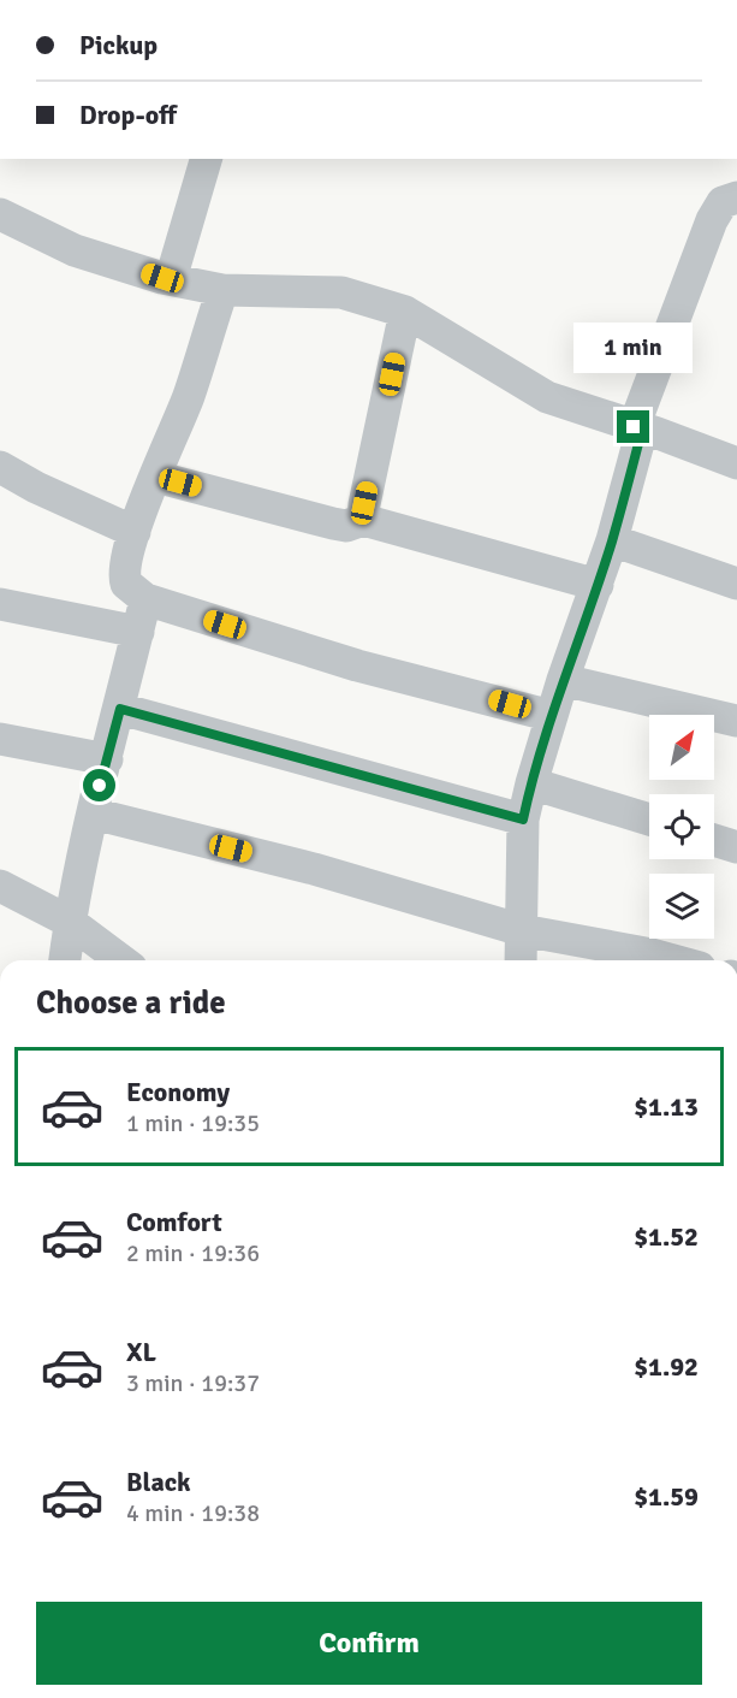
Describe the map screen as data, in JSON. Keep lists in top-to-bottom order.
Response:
{
  "north": "top right",
  "page": {
    "banner": ["Pickup", "Drop-off"],
    "bubble": "1 min",
    "heading": "Choose a ride",
    "list": [
      {
        "name": "Economy",
        "note": "1 min · 19:35",
        "value": "$1.13"
      },
      {
        "name": "Comfort",
        "note": "2 min · 19:36",
        "value": "$1.52"
      },
      {
        "name": "XL",
        "note": "3 min · 19:37",
        "value": "$1.92"
      },
      {
        "name": "Black",
        "note": "4 min · 19:38",
        "value": "$1.59"
      }
    ],
    "buttons": "Confirm"
  }
}
